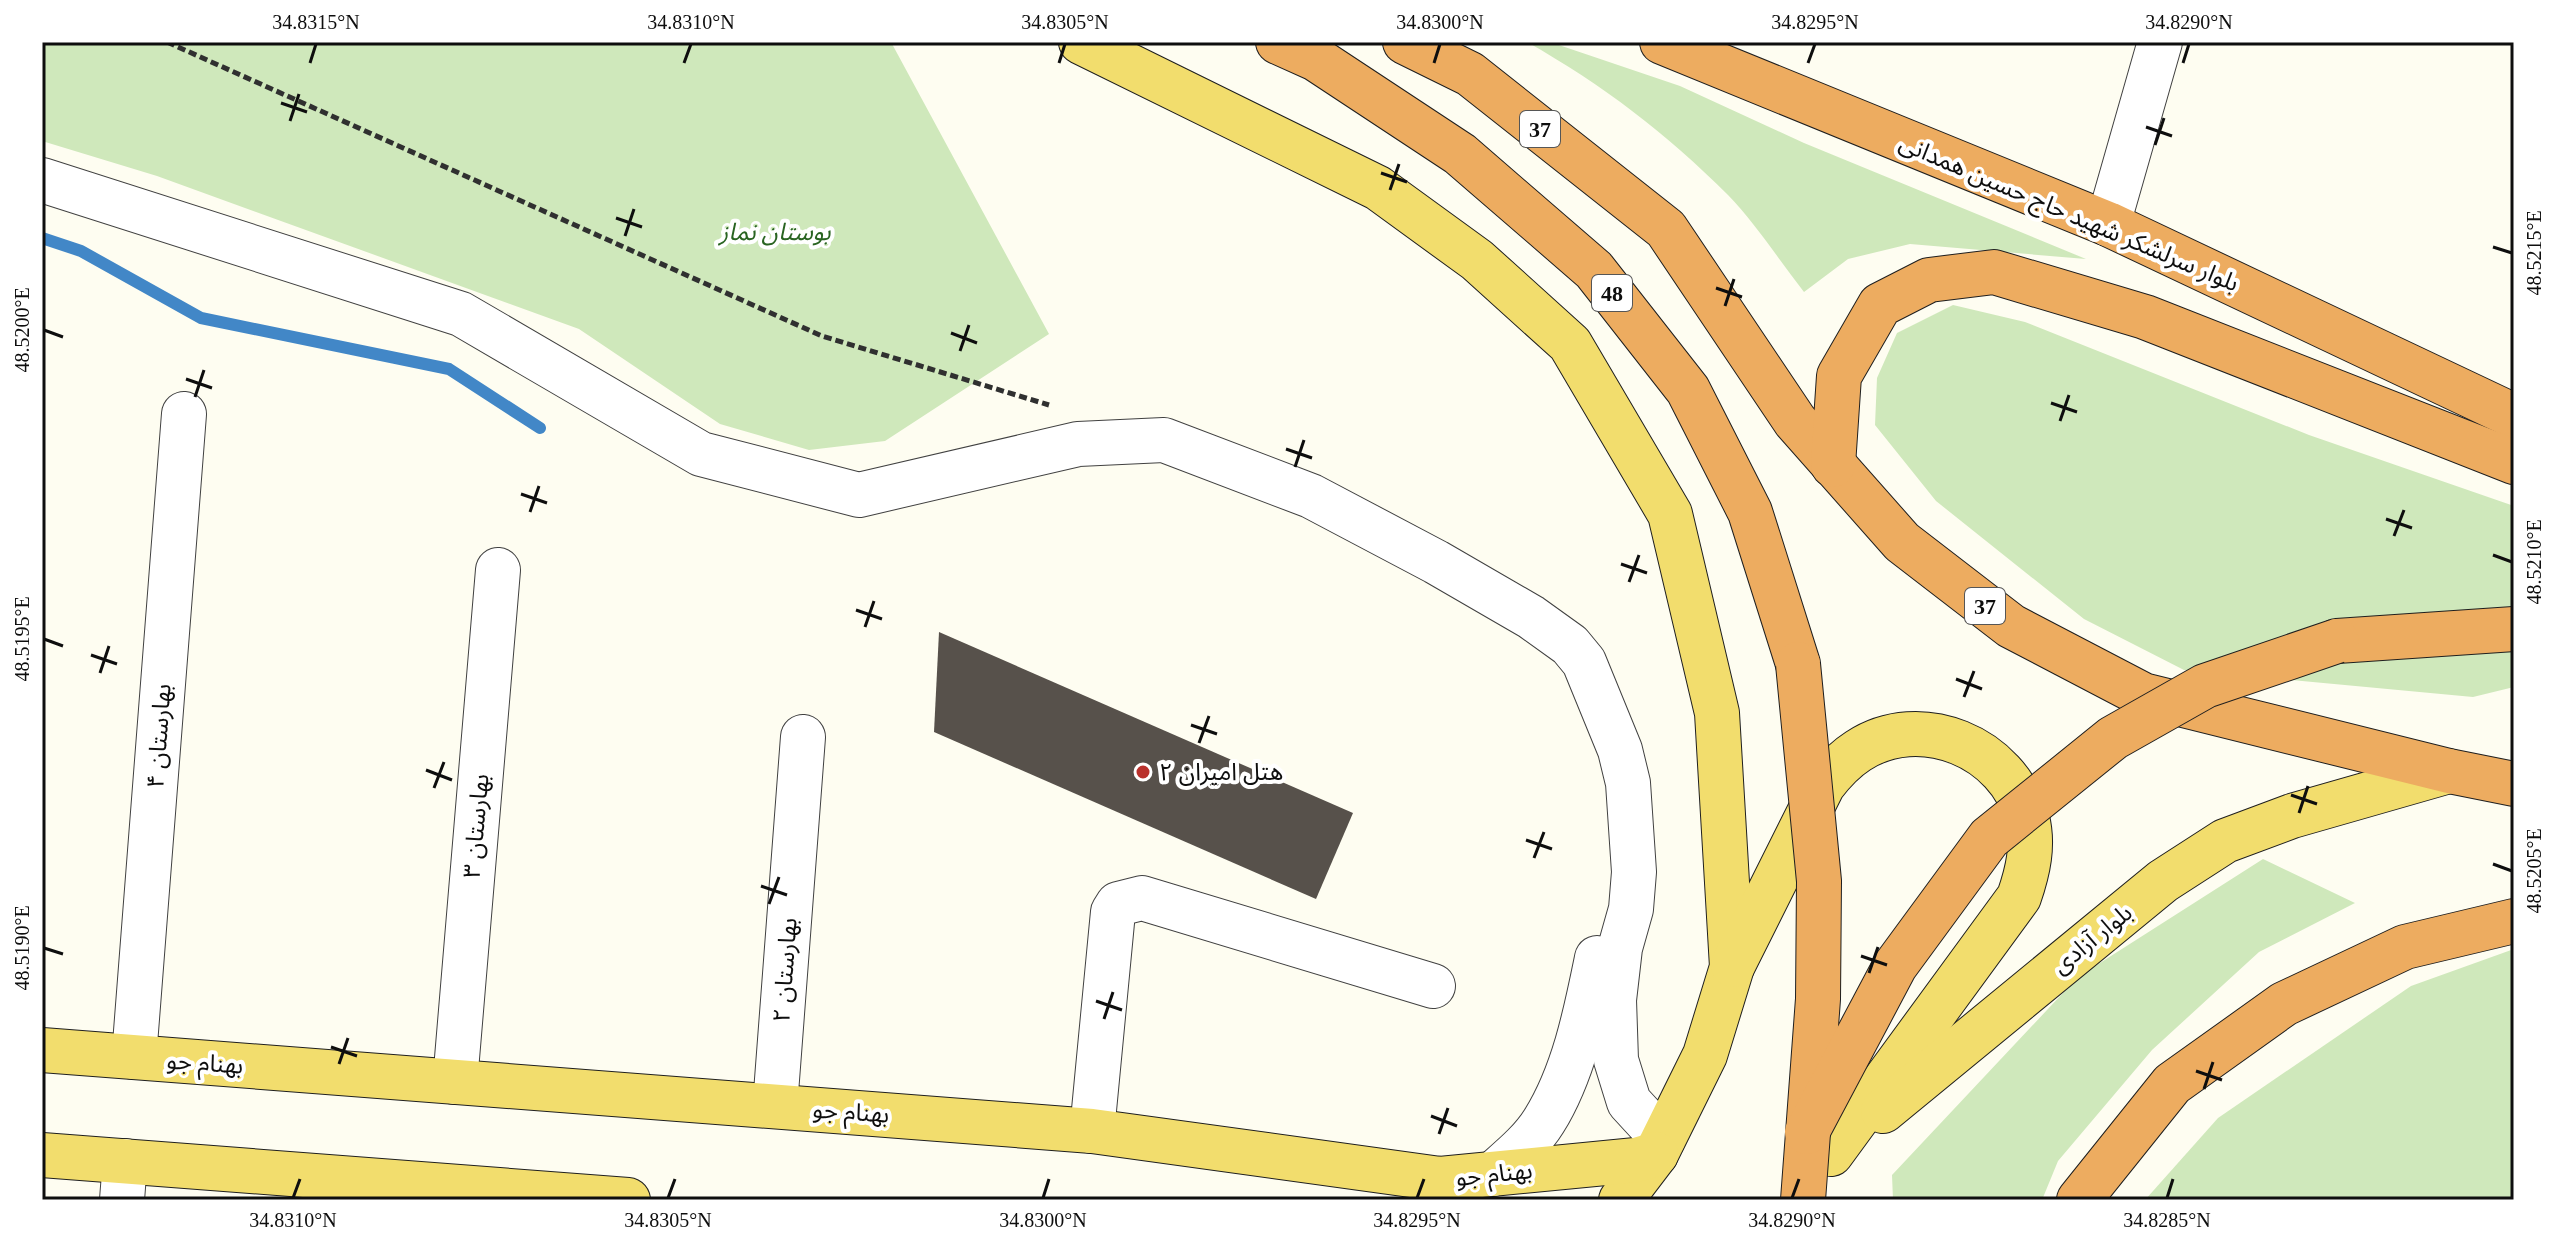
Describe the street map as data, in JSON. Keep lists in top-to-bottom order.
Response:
{
  "streets": {
    "highway": ["37", "بلوار سرلشکر شهید حاج حسین همدانی", "48"],
    "main road": ["بلوار آزادی", "بهنام جو"],
    "street": ["بهارستان ۴", "بهارستان ۳", "بهارستان ۲"]
  },
  "crossings": [
    ["37", "بلوار آزادی"],
    ["48", "بلوار آزادی"],
    ["بهارستان ۴", "بهنام جو"],
    ["بهارستان ۳", "بهنام جو"],
    ["بهارستان ۲", "بهنام جو"]
  ],
  "parks": ["بوستان نماز"],
  "places": ["هتل امیران ۲"],
  "coordinates": [
    "34.8315°N",
    "34.8310°N",
    "34.8305°N",
    "34.8300°N",
    "34.8295°N",
    "34.8290°N",
    "48.5215°E",
    "48.5200°E",
    "48.5210°E",
    "48.5195°E",
    "48.5205°E",
    "48.5190°E",
    "34.8285°N"
  ]
}
